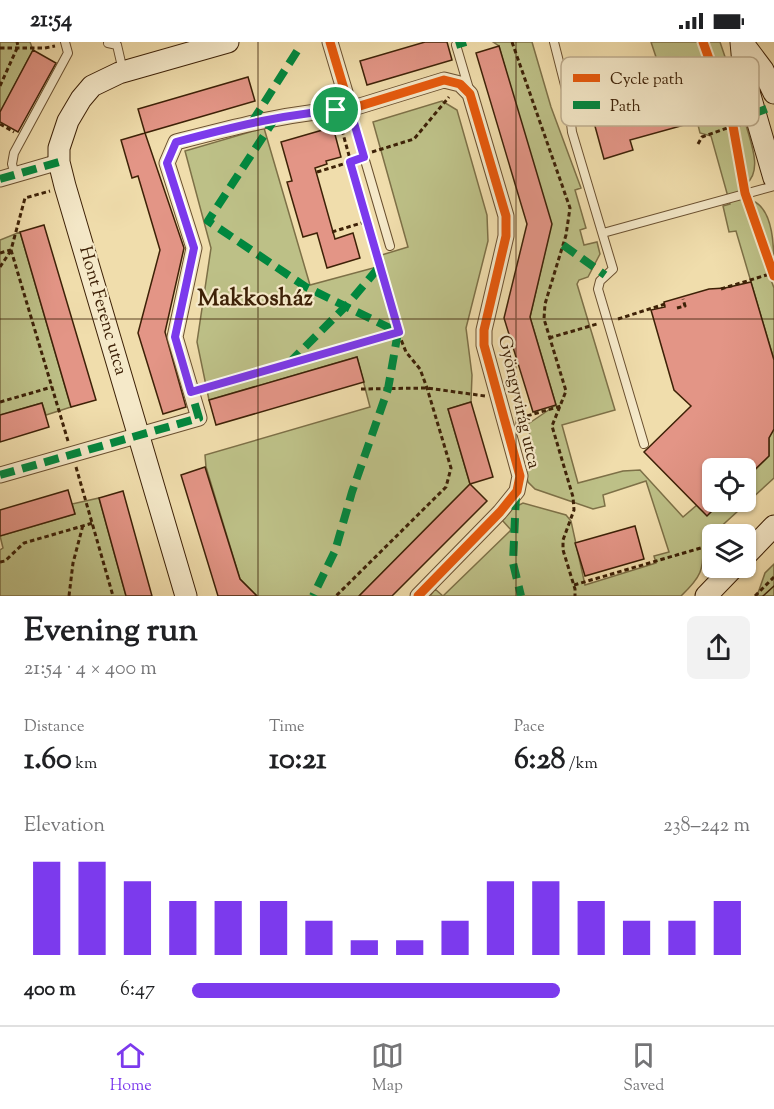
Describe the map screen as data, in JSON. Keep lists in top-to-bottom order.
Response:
{
  "streets": {
    "street": ["Hont Ferenc utca", "Gyöngyvirág utca"]
  },
  "districts": ["Makkosház"],
  "legend": ["Cycle path", "Path"],
  "page": {
    "status": "21:54",
    "heading": ["Evening run", "21:54 · 4 × 400 m"],
    "stats": [
      ["Distance", "1.60 km"],
      ["Time", "10:21"],
      ["Pace", "6:28 /km"]
    ],
    "chart": ["Elevation", "238–242 m"],
    "list": [
      {
        "name": "400 m",
        "note": "6:47"
      }
    ],
    "tabs": ["Home", "Map", "Saved"]
  }
}
